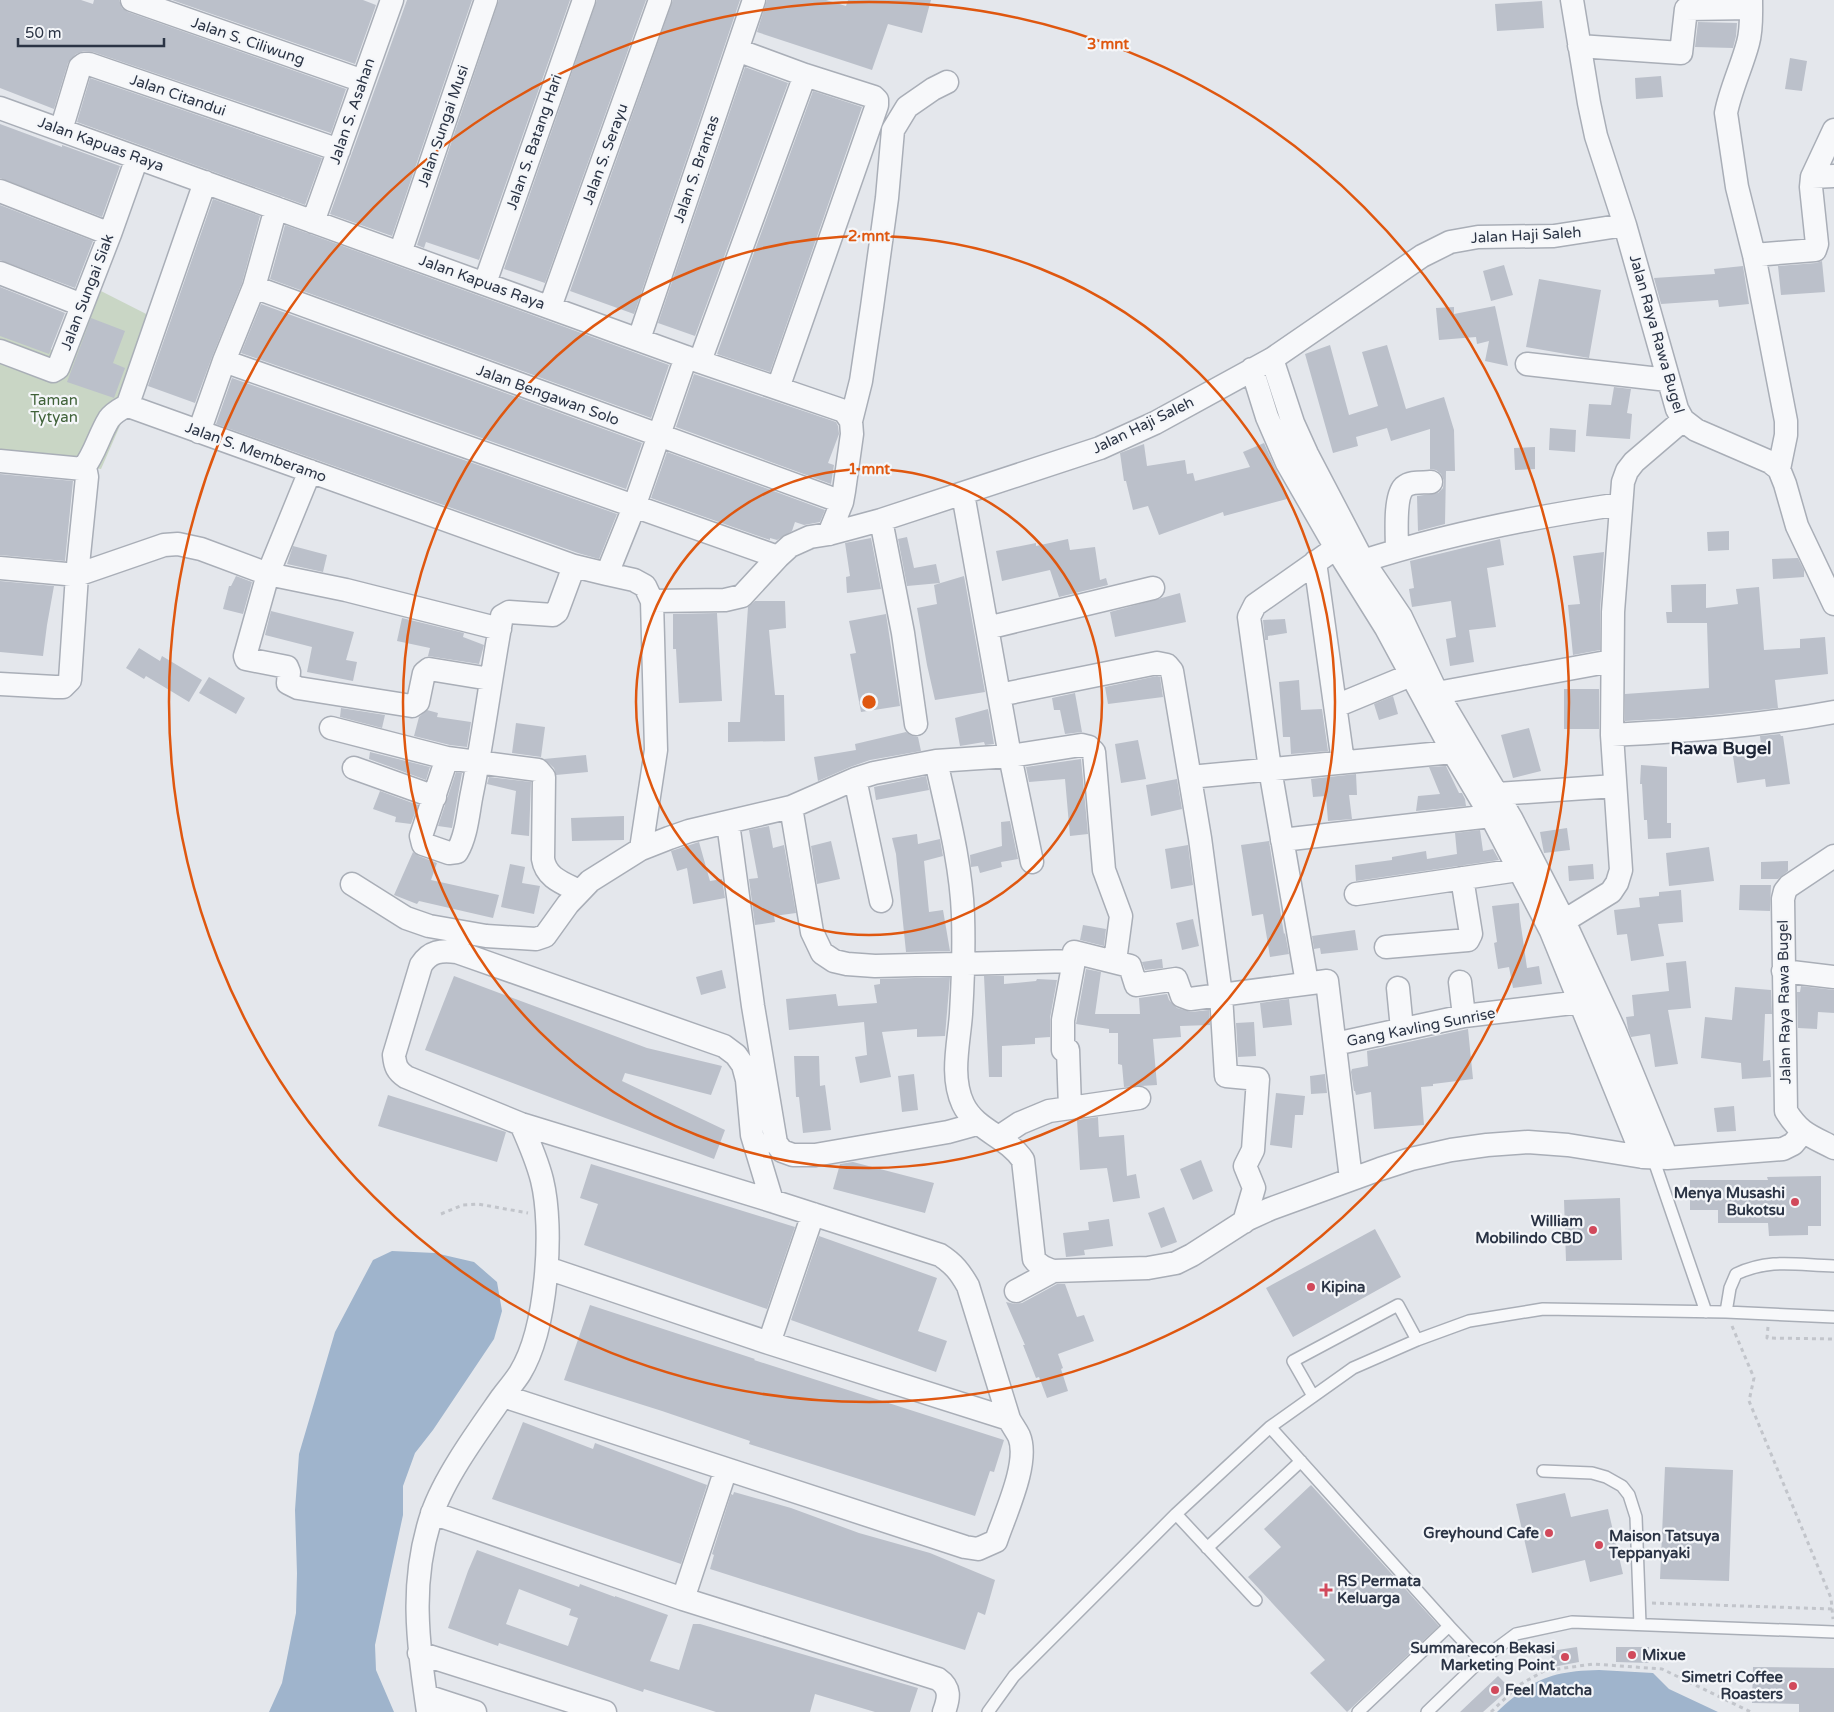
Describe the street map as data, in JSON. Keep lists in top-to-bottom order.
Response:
{
  "streets": {
    "street": [
      "Jalan S. Ciliwung",
      "Jalan Citandui",
      "Jalan S. Asahan",
      "Jalan Sungai Musi",
      "Jalan S. Batang Hari",
      "Jalan Kapuas Raya",
      "Jalan S. Serayu",
      "Jalan S. Brantas",
      "Jalan Haji Saleh",
      "Jalan Sungai Siak",
      "Jalan Raya Rawa Bugel",
      "Jalan Bengawan Solo",
      "Jalan S. Memberamo",
      "Gang Kavling Sunrise"
    ]
  },
  "crossings": [
    ["Jalan S. Ciliwung", "Jalan S. Asahan"],
    ["Jalan Citandui", "Jalan S. Asahan"],
    ["Jalan Citandui", "Jalan Kapuas Raya"],
    ["Jalan S. Asahan", "Jalan Kapuas Raya"],
    ["Jalan Sungai Musi", "Jalan Kapuas Raya"],
    ["Jalan S. Batang Hari", "Jalan Kapuas Raya"],
    ["Jalan Kapuas Raya", "Jalan S. Serayu"],
    ["Jalan Kapuas Raya", "Jalan S. Brantas"],
    ["Jalan Kapuas Raya", "Jalan Sungai Siak"],
    ["Jalan Haji Saleh", "Jalan Raya Rawa Bugel"],
    ["Jalan Haji Saleh", "Jalan S. Memberamo"]
  ],
  "districts": ["Rawa Bugel"],
  "parks": ["Taman Tytyan"],
  "places": {
    "other": [
      "Menya Musashi Bukotsu",
      "William Mobilindo CBD",
      "Kipina",
      "Greyhound Cafe",
      "Maison Tatsuya Teppanyaki",
      "Mixue",
      "Summarecon Bekasi Marketing Point",
      "Simetri Coffee Roasters",
      "Feel Matcha"
    ],
    "health": ["RS Permata Keluarga"]
  },
  "scale_bar": "50 m",
  "rings": ["3 mnt", "2 mnt", "1 mnt"]
}
